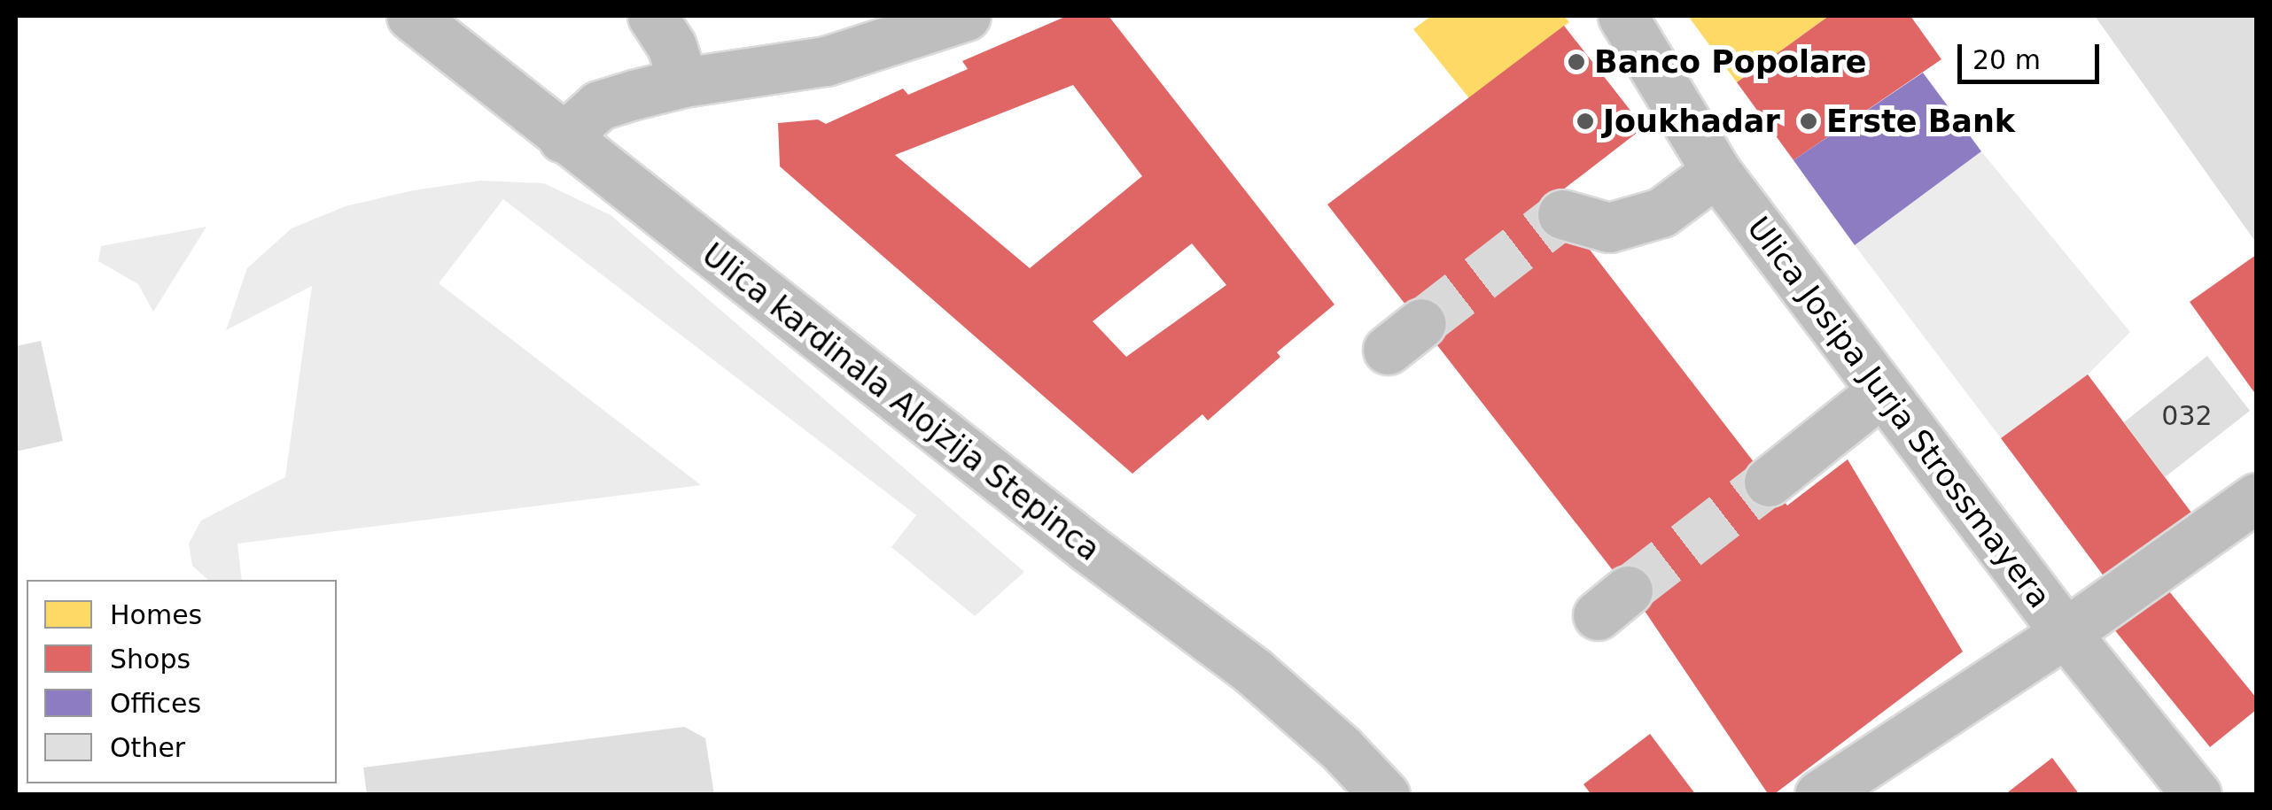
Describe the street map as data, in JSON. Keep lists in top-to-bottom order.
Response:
{
  "streets": {
    "street": ["Ulica kardinala Alojzija Stepinca", "Ulica Josipa Jurja Strossmayera"]
  },
  "places": ["Banco Popolare", "Joukhadar", "Erste Bank"],
  "house_numbers": ["032"],
  "legend": [
    "Homes",
    "Shops",
    "Offices",
    "Other"
  ],
  "scale_bar": "20 m"
}
